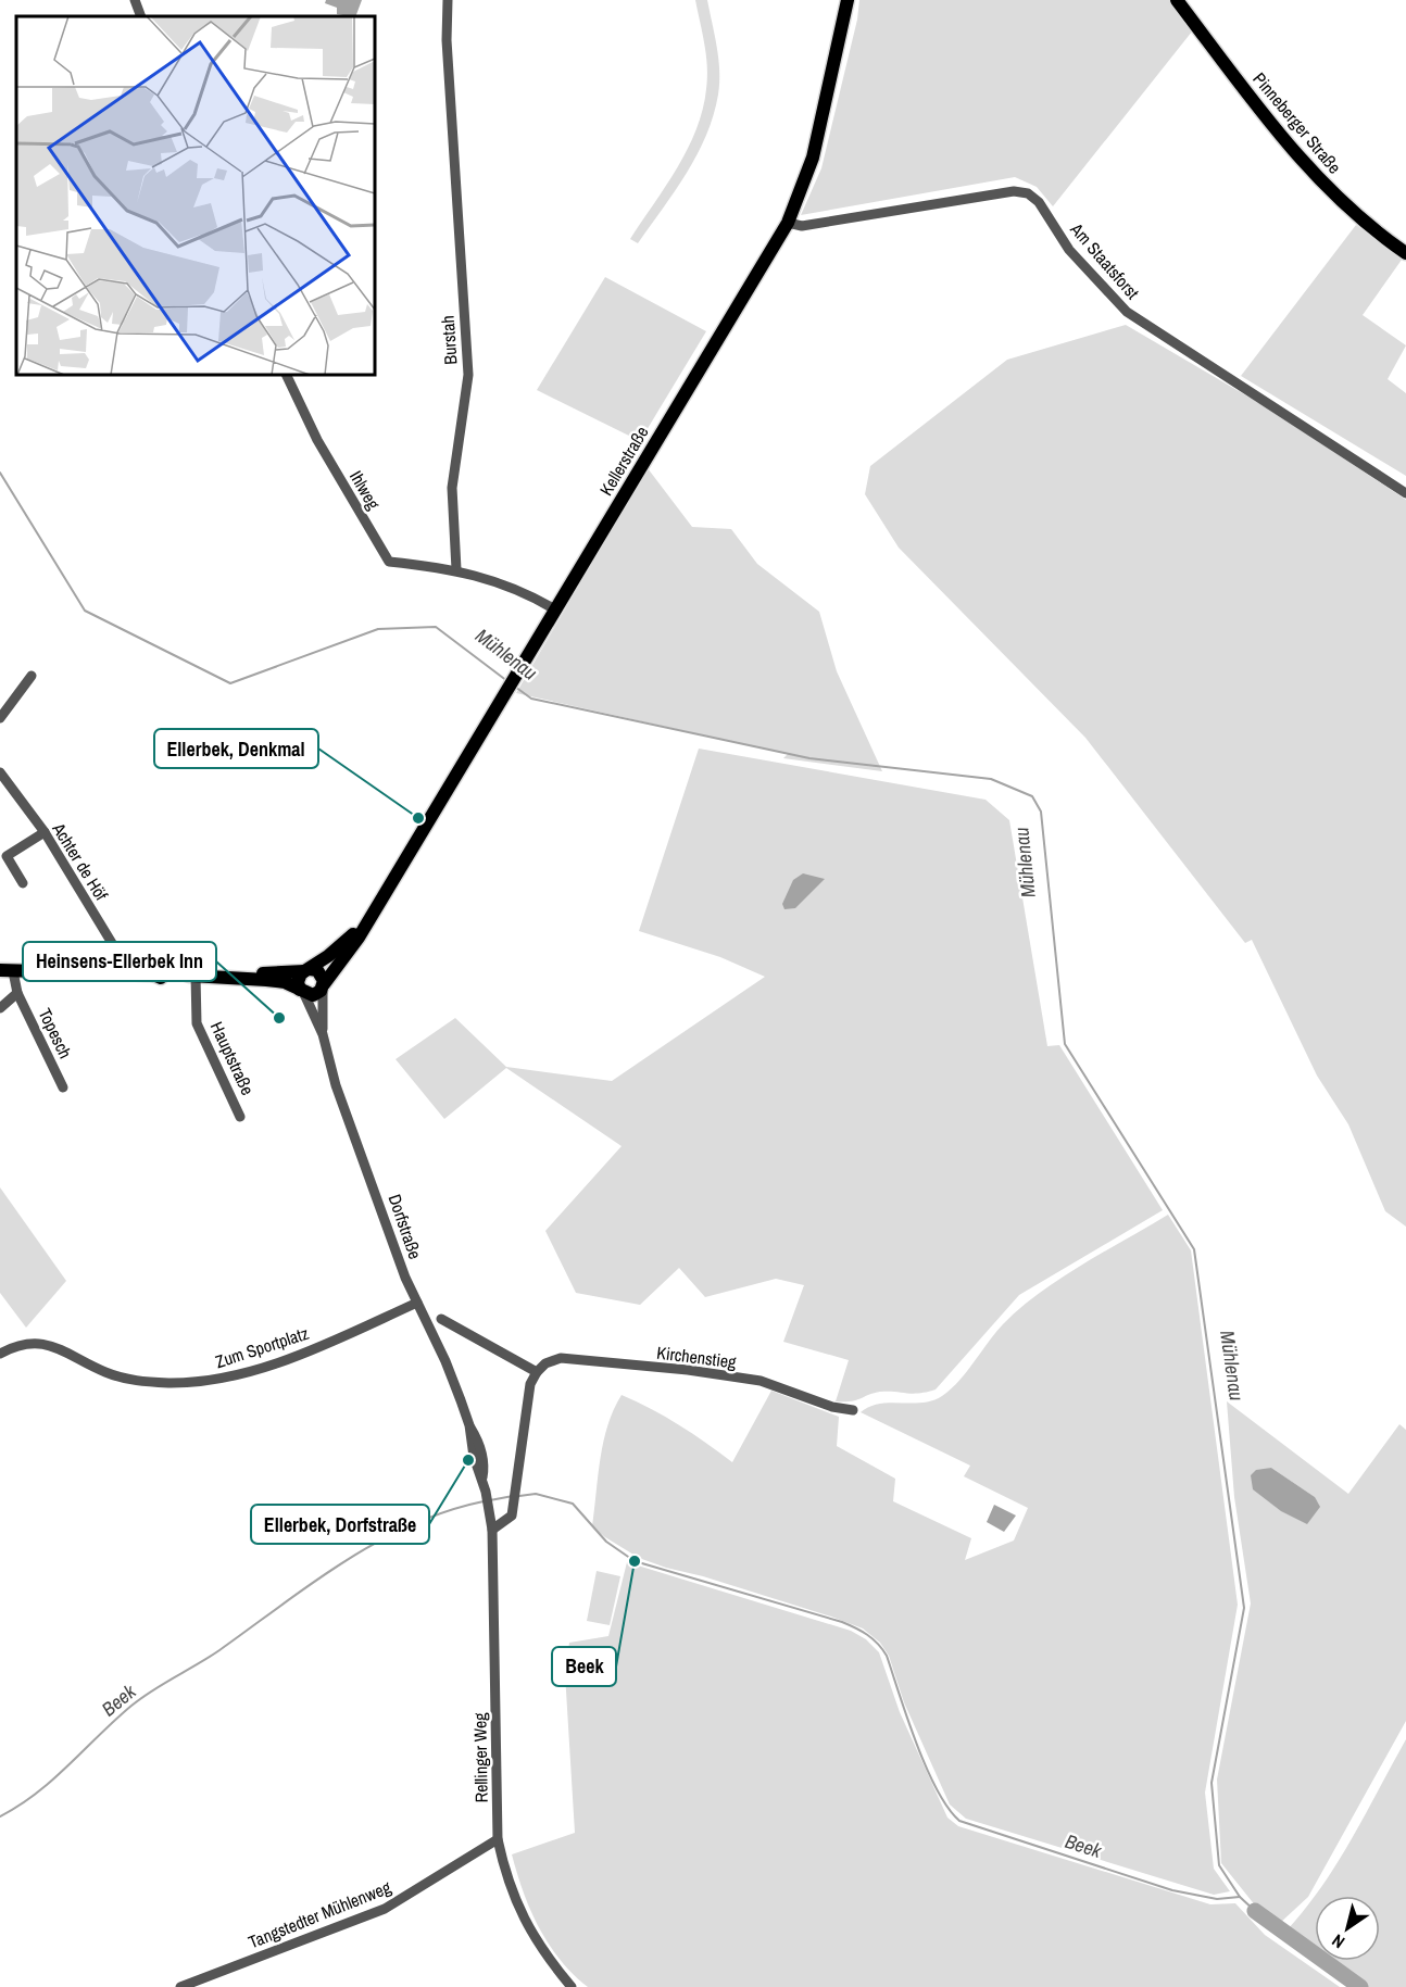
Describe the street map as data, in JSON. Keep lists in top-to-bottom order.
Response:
{
  "streets": {
    "main road": ["Pinneberger Straße", "Kellerstraße"],
    "street": [
      "Am Staatsforst",
      "Burstah",
      "Ihlweg",
      "Achter de Höf",
      "Topesch",
      "Hauptstraße",
      "Dorfstraße",
      "Zum Sportplatz",
      "Kirchenstieg",
      "Rellinger Weg",
      "Tangstedter Mühlenweg"
    ]
  },
  "crossings": [
    ["Am Staatsforst", "Kellerstraße"],
    ["Burstah", "Ihlweg"],
    ["Kellerstraße", "Dorfstraße"],
    ["Dorfstraße", "Zum Sportplatz"],
    ["Dorfstraße", "Rellinger Weg"],
    ["Rellinger Weg", "Tangstedter Mühlenweg"]
  ],
  "water": ["Mühlenau", "Beek"],
  "places": [
    "Ellerbek, Denkmal",
    "Heinsens-Ellerbek Inn",
    "Ellerbek, Dorfstraße",
    "Beek"
  ],
  "north": "bottom left"
}
